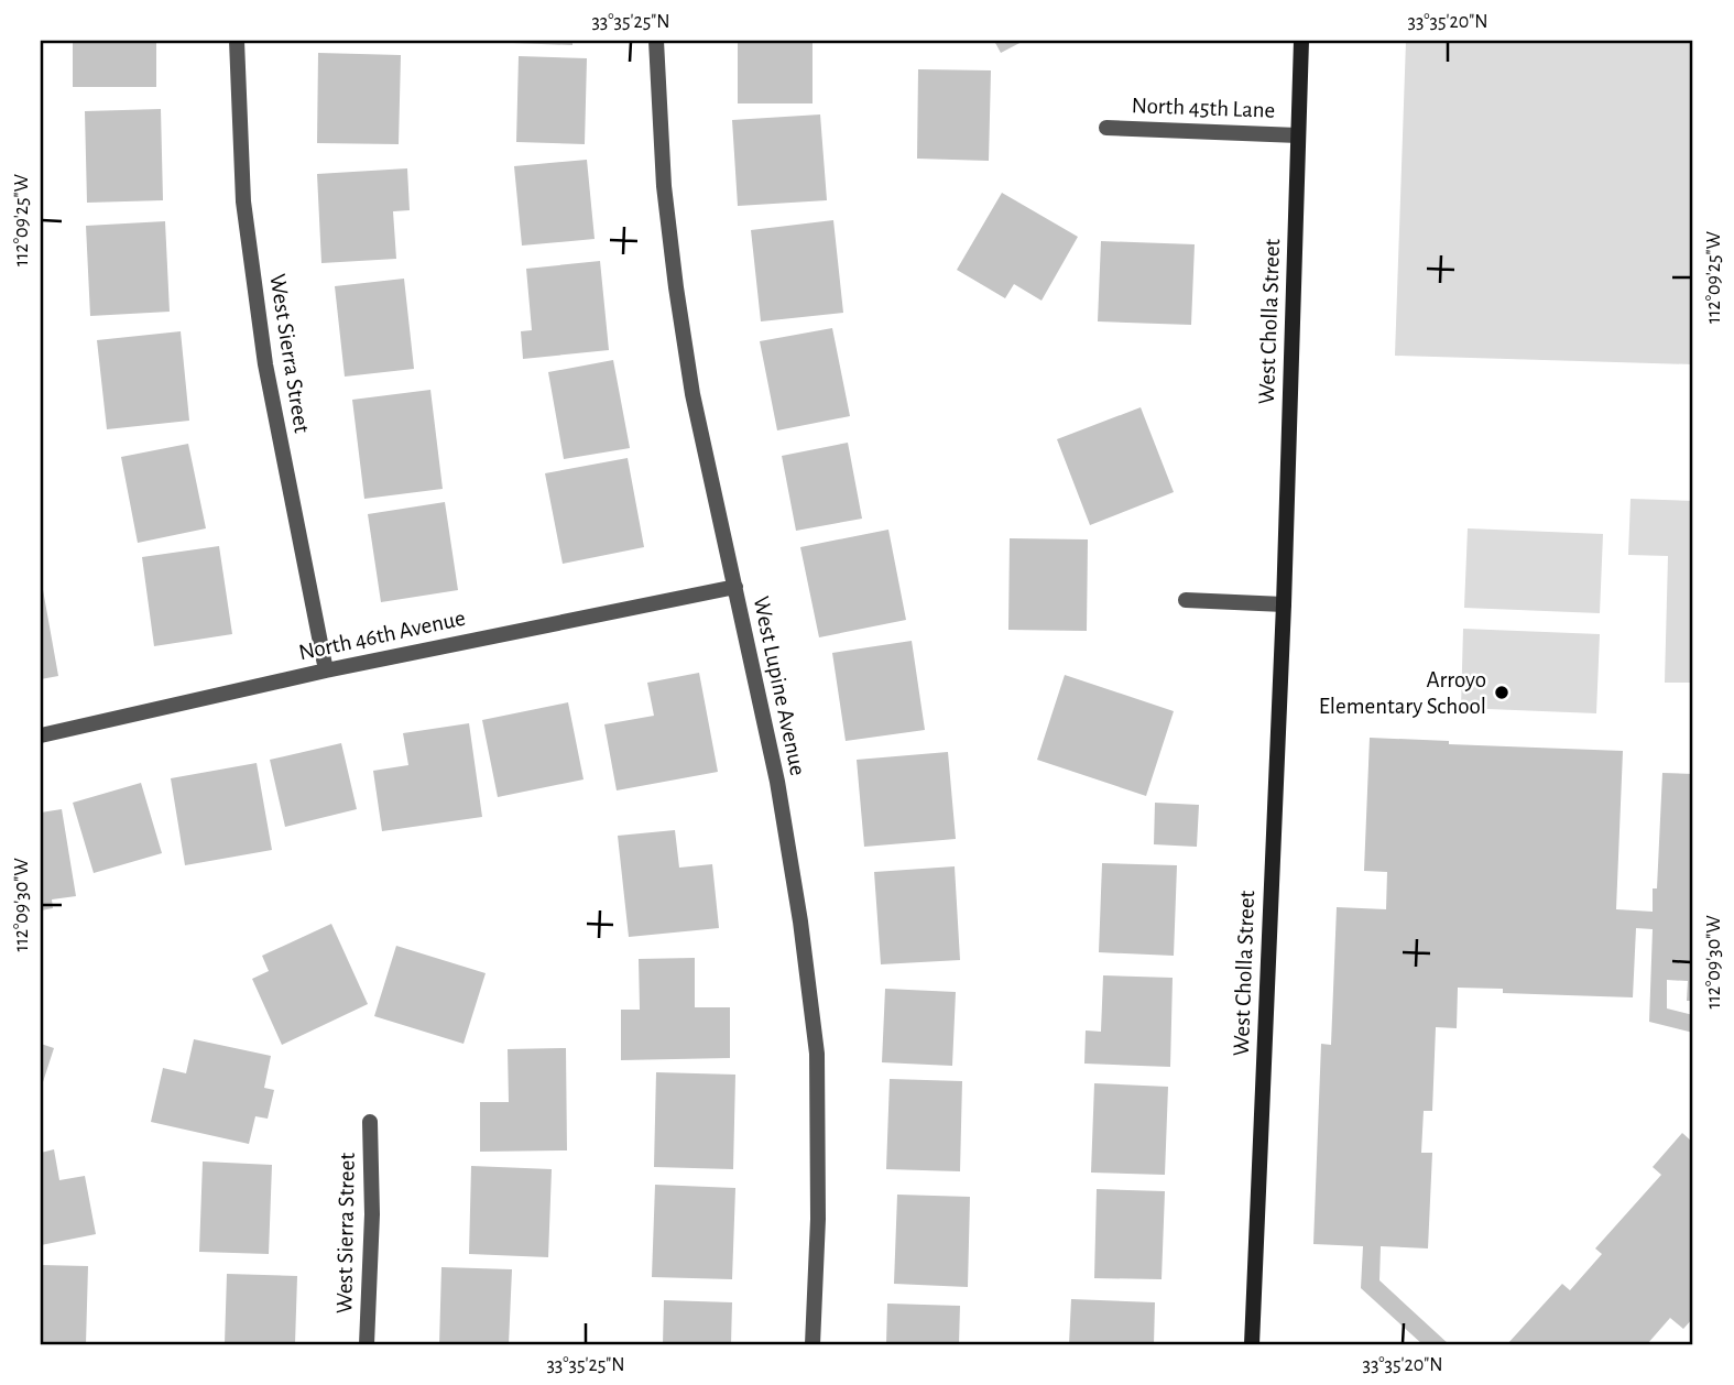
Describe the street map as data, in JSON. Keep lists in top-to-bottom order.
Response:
{
  "streets": {
    "street": [
      "North 45th Lane",
      "West Cholla Street",
      "West Sierra Street",
      "North 46th Avenue",
      "West Lupine Avenue"
    ]
  },
  "crossings": [
    ["North 45th Lane", "West Cholla Street"],
    ["West Sierra Street", "North 46th Avenue"],
    ["North 46th Avenue", "West Lupine Avenue"]
  ],
  "places": ["Arroyo Elementary School"],
  "coordinates": [
    "33°35'25\"N",
    "33°35'20\"N",
    "112°09'25\"W",
    "112°09'30\"W"
  ]
}
